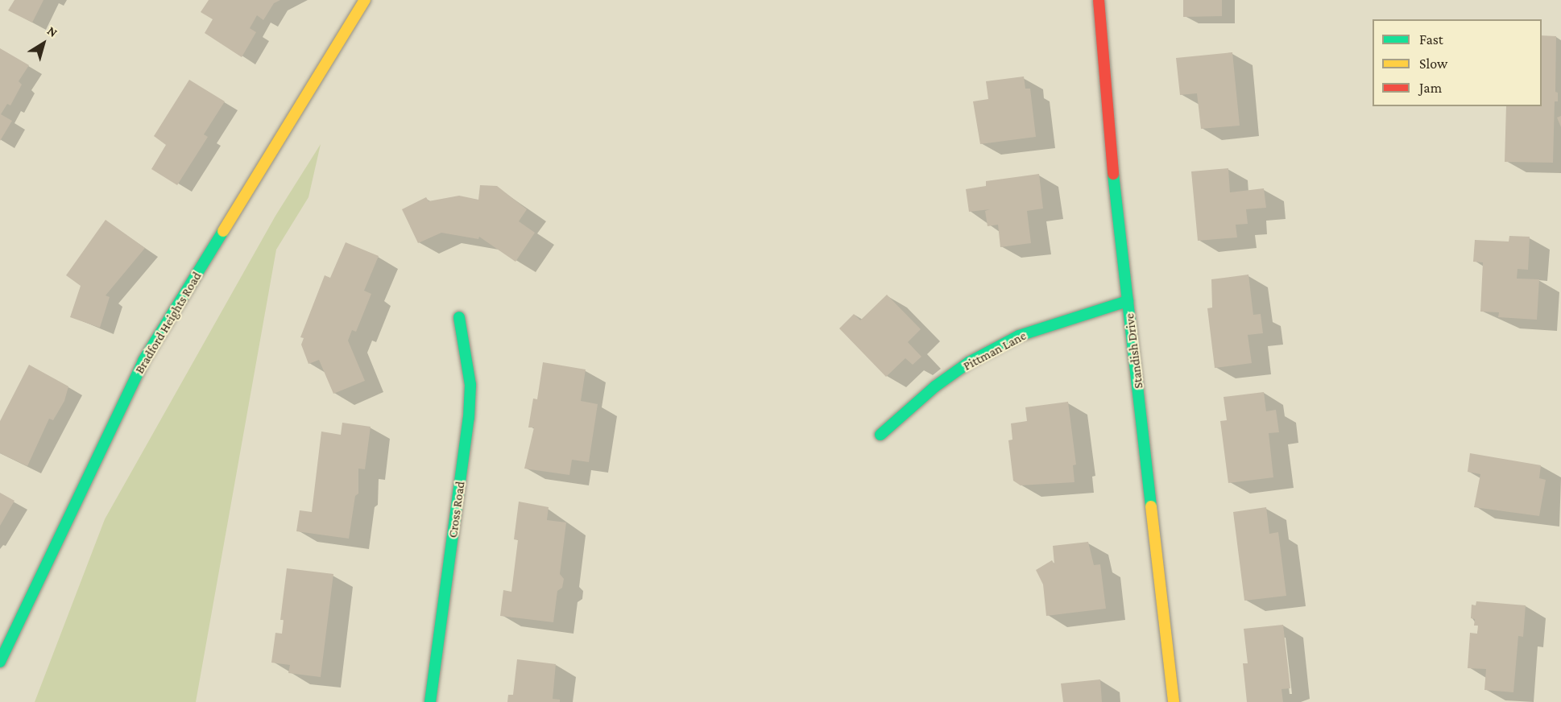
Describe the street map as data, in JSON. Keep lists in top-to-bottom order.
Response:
{
  "streets": {
    "street": [
      "Bradford Heights Road",
      "Pittman Lane",
      "Standish Drive",
      "Cross Road"
    ]
  },
  "crossings": [
    ["Pittman Lane", "Standish Drive"]
  ],
  "legend": ["Fast", "Slow", "Jam"],
  "north": "top right"
}
